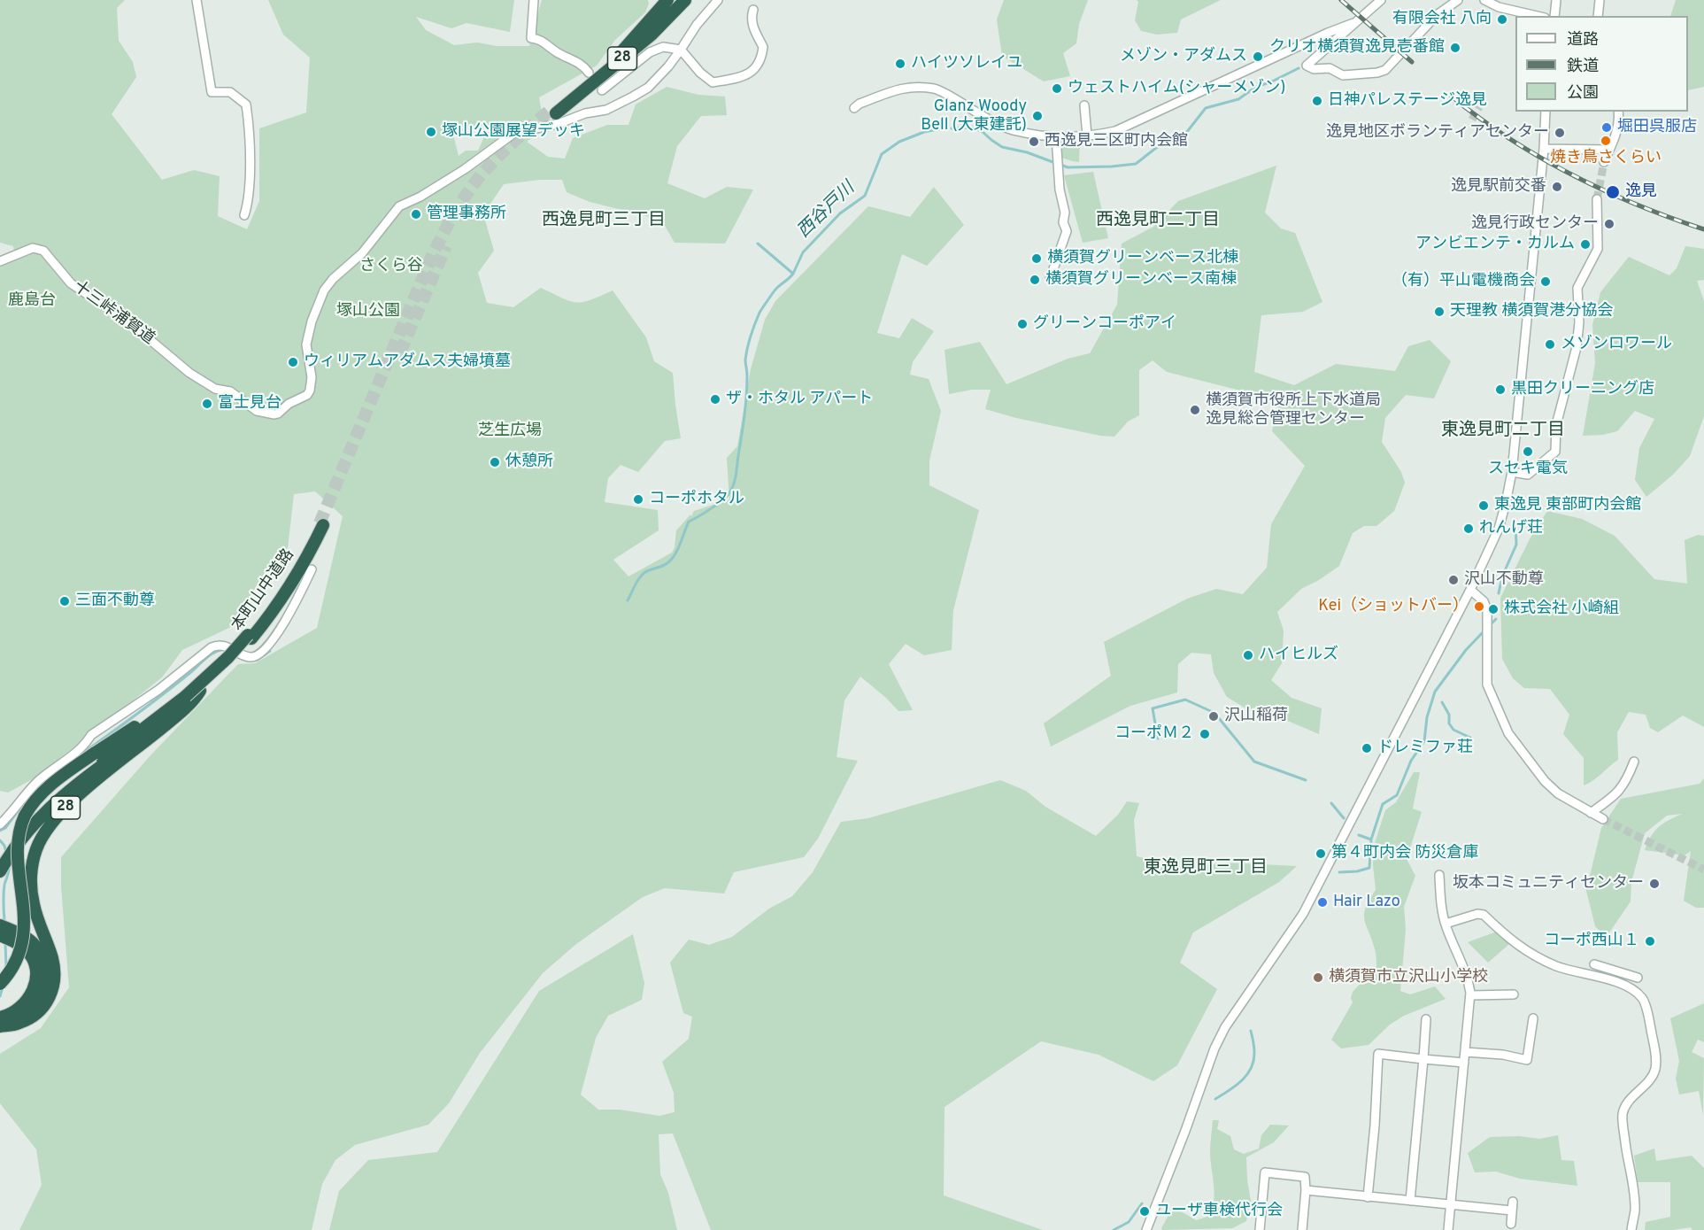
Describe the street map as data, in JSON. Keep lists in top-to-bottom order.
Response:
{
  "streets": {
    "highway": ["28", "本町山中道路"],
    "street": ["十三峠浦賀道"]
  },
  "crossings": [
    ["28", "本町山中道路"]
  ],
  "districts": [
    "西逸見町三丁目",
    "西逸見町二丁目",
    "東逸見町二丁目",
    "東逸見町三丁目"
  ],
  "water": ["西谷戸川"],
  "parks": [
    "さくら谷",
    "鹿島台",
    "塚山公園",
    "芝生広場"
  ],
  "places": [
    "有限会社 八向",
    "クリオ横須賀逸見壱番館",
    "メゾン・アダムス",
    "ハイツソレイユ",
    "ウェストハイム(シャーメゾン)",
    "日神パレステージ逸見",
    "Glanz Woody Bell (大東建託)",
    "堀田呉服店",
    "塚山公園展望デッキ",
    "逸見地区ボランティアセンター",
    "焼き鳥さくらい",
    "西逸見三区町内会館",
    "逸見駅前交番",
    "逸見",
    "管理事務所",
    "逸見行政センター",
    "アンビエンテ・カルム",
    "横須賀グリーンベース北棟",
    "横須賀グリーンベース南棟",
    "（有）平山電機商会",
    "天理教 横須賀港分協会",
    "グリーンコーポアイ",
    "メゾンロワール",
    "ウィリアムアダムス夫婦墳墓",
    "黒田クリーニング店",
    "ザ・ホタル アパート",
    "富士見台",
    "横須賀市役所上下水道局 逸見総合管理センター",
    "スセキ電気",
    "休憩所",
    "コーポホタル",
    "東逸見 東部町内会館",
    "れんげ荘",
    "沢山不動尊",
    "三面不動尊",
    "Kei（ショットバー）",
    "株式会社 小崎組",
    "ハイヒルズ",
    "沢山稲荷",
    "コーポＭ２",
    "ドレミファ荘",
    "第４町内会 防災倉庫",
    "坂本コミュニティセンター",
    "Hair Lazo",
    "コーポ西山１",
    "横須賀市立沢山小学校",
    "ユーザ車検代行会"
  ],
  "legend": ["道路", "鉄道", "公園"]
}
